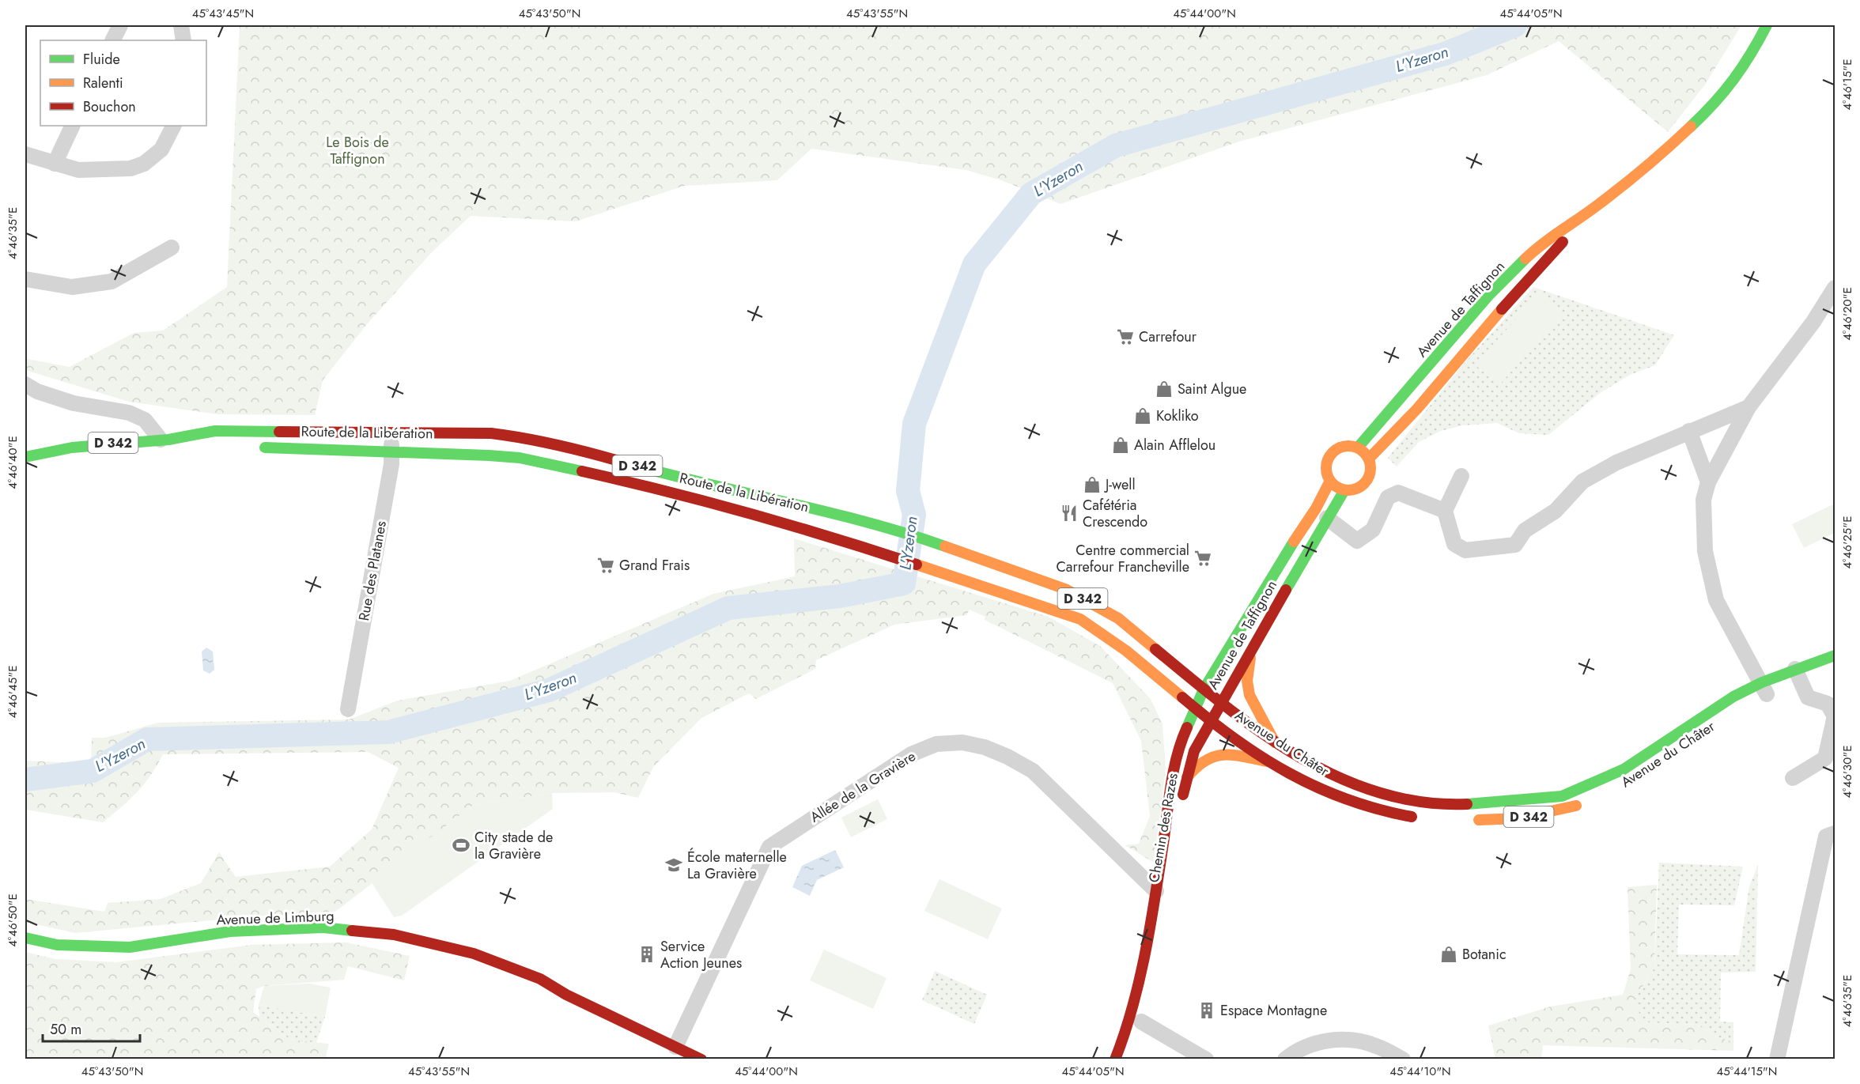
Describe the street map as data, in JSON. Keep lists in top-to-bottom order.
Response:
{
  "streets": {
    "main road": [
      "Avenue de Taffignon",
      "Route de la Libération",
      "D 342",
      "Avenue du Châter",
      "Chemin des Razes",
      "Avenue de Limburg"
    ],
    "street": ["Rue des Platanes", "Allée de la Gravière"]
  },
  "crossings": [
    ["Avenue de Taffignon", "Route de la Libération"],
    ["Avenue de Taffignon", "Avenue du Châter"],
    ["Avenue de Taffignon", "Chemin des Razes"],
    ["Route de la Libération", "Rue des Platanes"],
    ["Route de la Libération", "Avenue du Châter"],
    ["Route de la Libération", "Chemin des Razes"],
    ["D 342", "Avenue du Châter"],
    ["Avenue du Châter", "Chemin des Razes"],
    ["Allée de la Gravière", "Chemin des Razes"],
    ["Allée de la Gravière", "Avenue de Limburg"]
  ],
  "water": ["L'Yzeron"],
  "parks": ["Le Bois de Taffignon"],
  "places": {
    "supermarket": ["Carrefour", "Centre commercial Carrefour Francheville", "Grand Frais"],
    "shop": [
      "Saint Algue",
      "Kokliko",
      "Alain Afflelou",
      "J-well",
      "Botanic"
    ],
    "restaurant": ["Cafétéria Crescendo"],
    "sports": ["City stade de la Gravière"],
    "school or university": ["École maternelle La Gravière"],
    "building": ["Service Action Jeunes", "Espace Montagne"]
  },
  "legend": ["Fluide", "Ralenti", "Bouchon"],
  "scale_bar": "50 m",
  "coordinates": [
    "45°43'45\"N",
    "45°43'50\"N",
    "45°43'55\"N",
    "45°44'00\"N",
    "45°44'05\"N",
    "4°46'15\"E",
    "4°46'35\"E",
    "4°46'20\"E",
    "4°46'40\"E",
    "4°46'25\"E",
    "4°46'45\"E",
    "4°46'30\"E",
    "4°46'50\"E",
    "45°44'10\"N",
    "45°44'15\"N"
  ]
}
